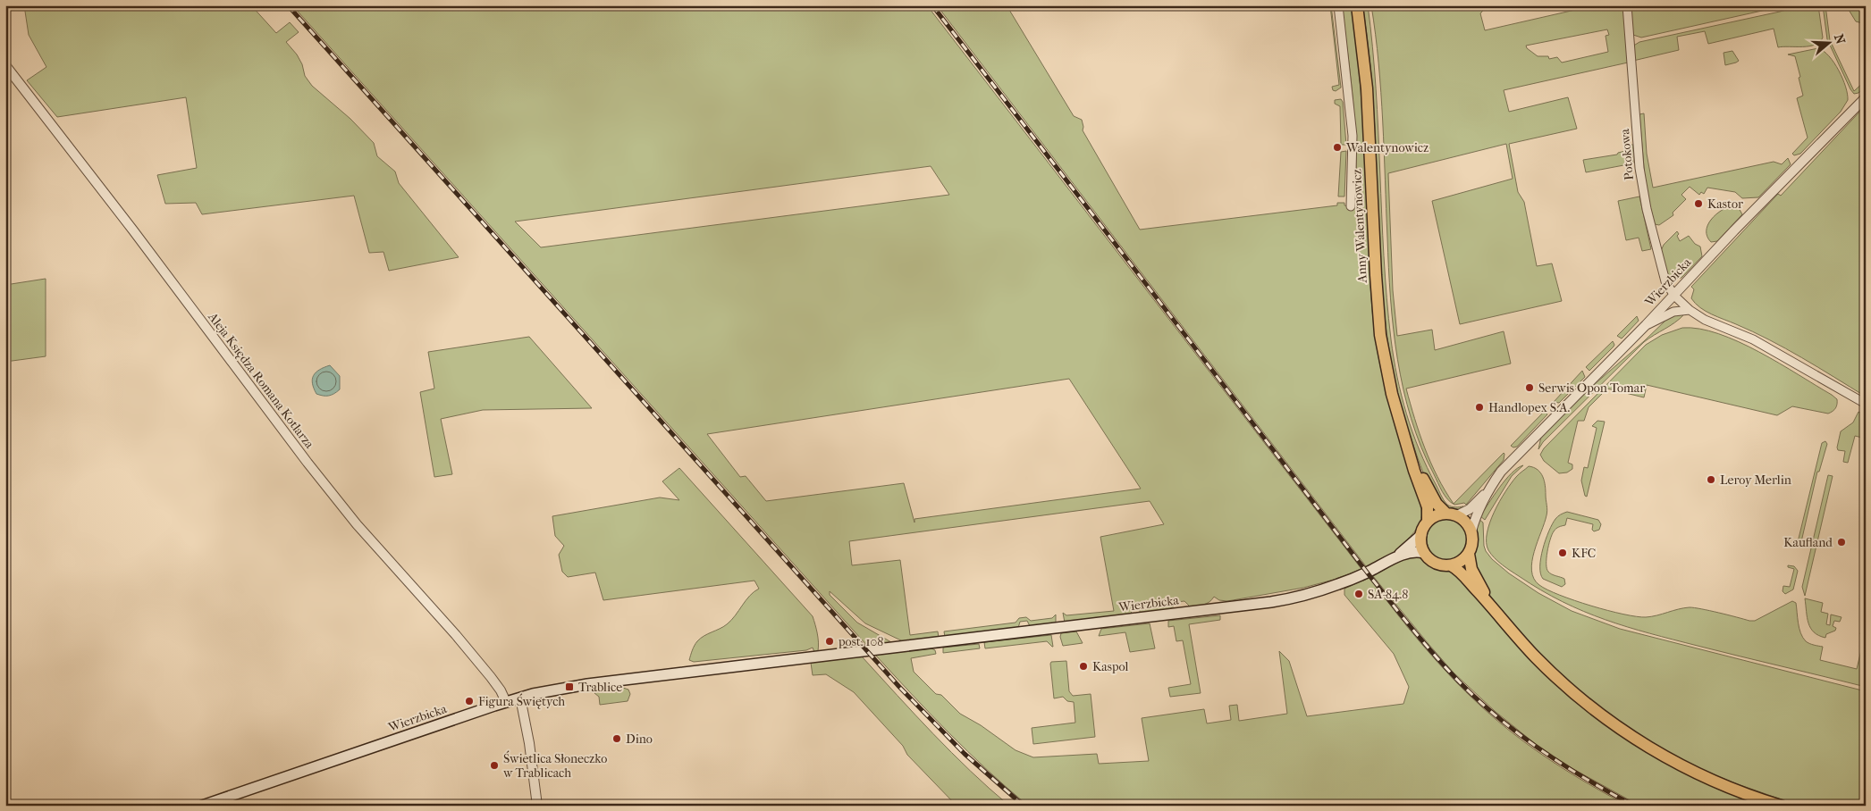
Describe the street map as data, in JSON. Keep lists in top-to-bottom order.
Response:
{
  "streets": {
    "main road": ["Anny Walentynowicz", "Wierzbicka"],
    "street": ["Potokowa", "Aleja Księdza Romana Kotlarza"]
  },
  "crossings": [
    ["Potokowa", "Wierzbicka"],
    ["Anny Walentynowicz", "Wierzbicka"],
    ["Wierzbicka", "Aleja Księdza Romana Kotlarza"]
  ],
  "places": {
    "other": [
      "Walentynowicz",
      "Kastor",
      "Serwis Opon Tomar",
      "Handlopex S.A.",
      "Leroy Merlin",
      "Kaufland",
      "KFC",
      "SA-84.8",
      "post. 108",
      "Kaspol",
      "Figura Świętych",
      "Dino",
      "Świetlica Słoneczko w Trablicach"
    ],
    "transit": ["Trablice"]
  },
  "north": "right"
}
